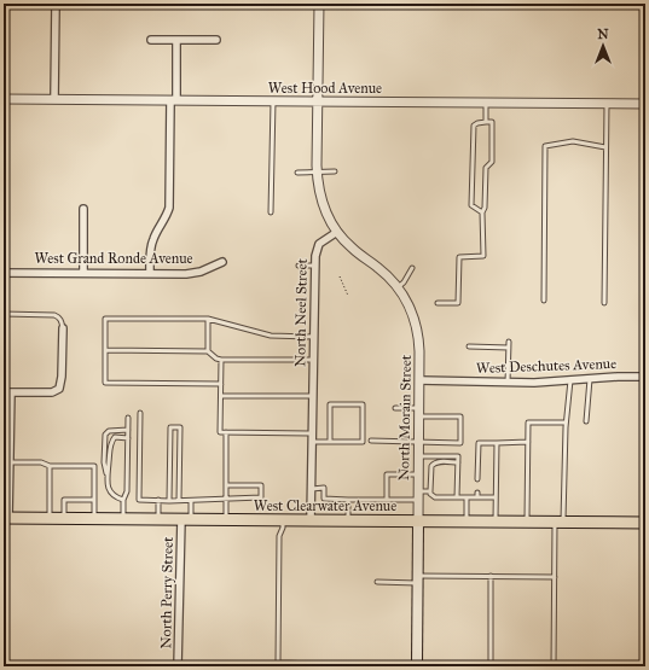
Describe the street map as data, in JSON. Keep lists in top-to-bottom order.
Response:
{
  "streets": {
    "main road": ["North Morain Street", "West Clearwater Avenue"],
    "street": [
      "West Hood Avenue",
      "West Grand Ronde Avenue",
      "North Neel Street",
      "West Deschutes Avenue",
      "North Perry Street"
    ]
  },
  "crossings": [
    ["North Neel Street", "North Morain Street"],
    ["North Neel Street", "West Clearwater Avenue"],
    ["West Deschutes Avenue", "North Morain Street"],
    ["North Morain Street", "West Clearwater Avenue"],
    ["West Clearwater Avenue", "North Perry Street"]
  ],
  "north": "top"
}
